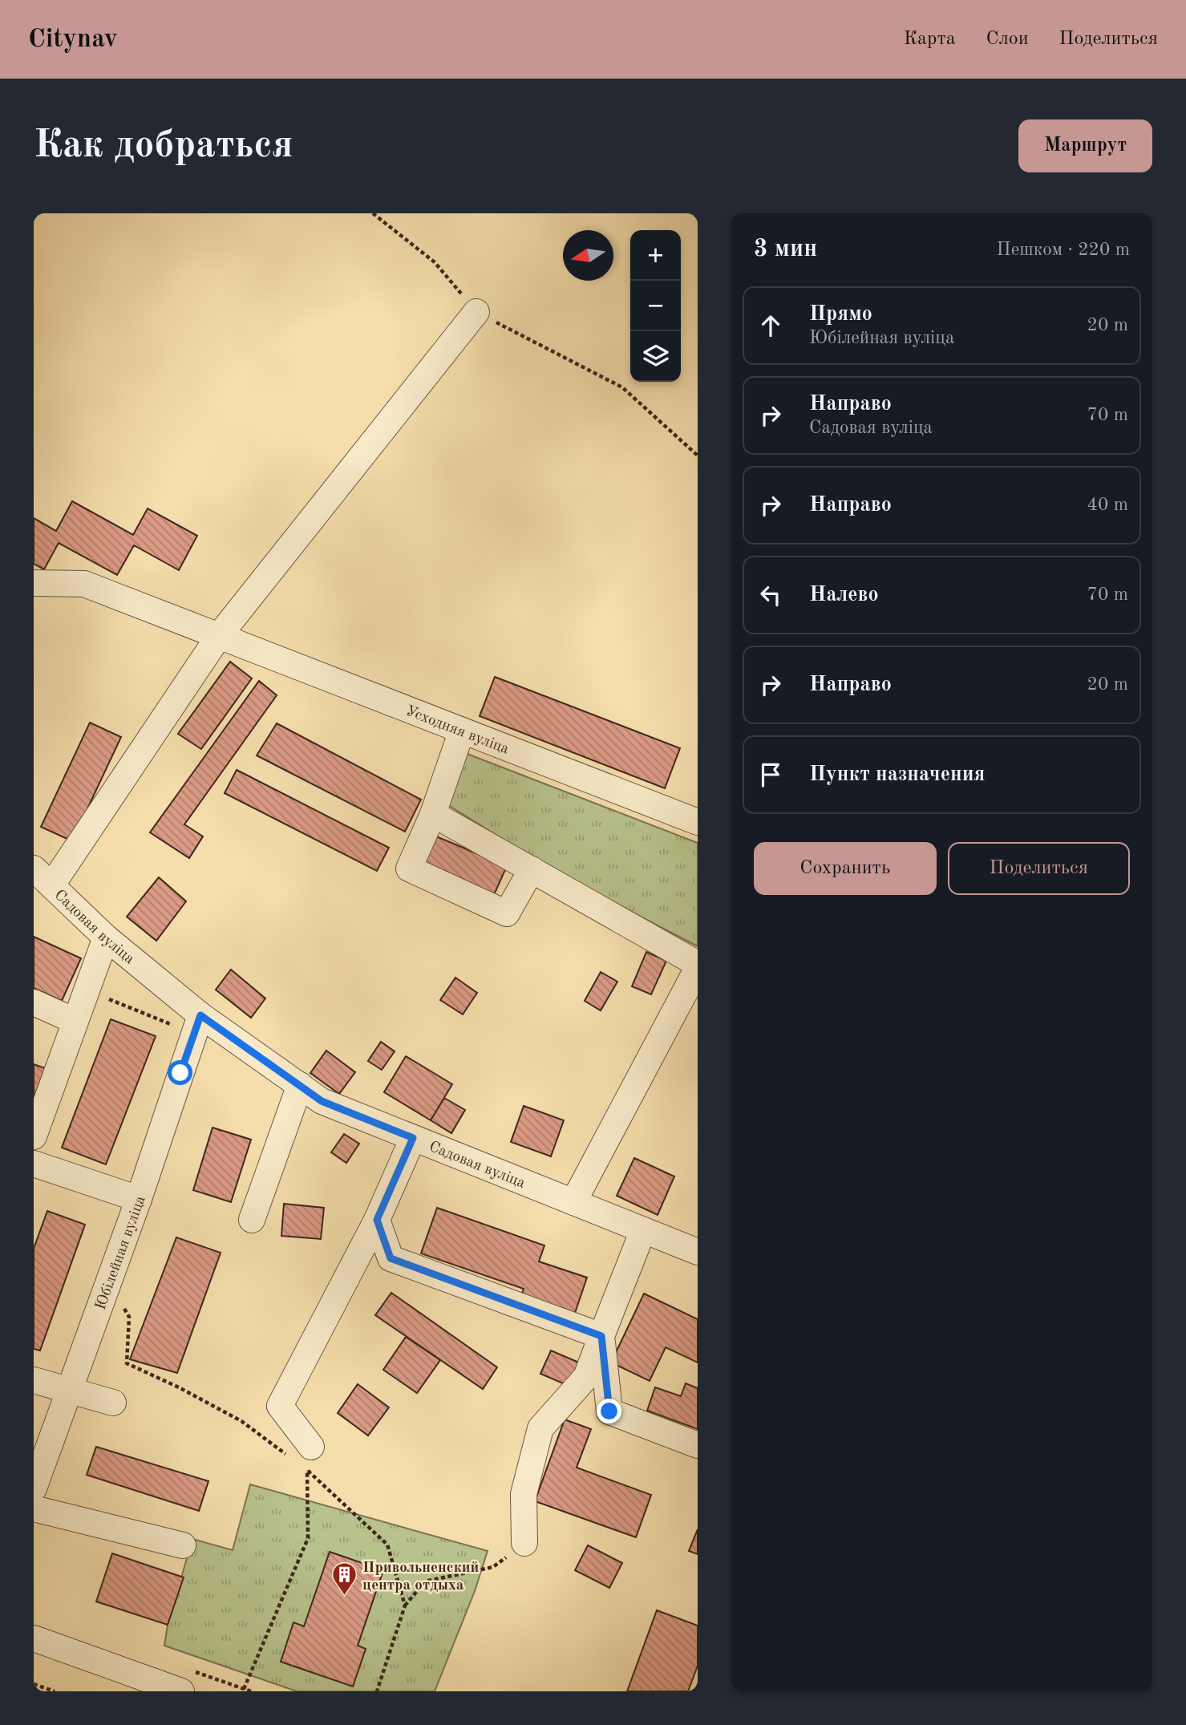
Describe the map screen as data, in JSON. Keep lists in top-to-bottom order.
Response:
{
  "streets": {
    "street": ["Усходняя вуліца", "Садовая вуліца", "Юбілейная вуліца"]
  },
  "crossings": [
    ["Садовая вуліца", "Юбілейная вуліца"]
  ],
  "places": {
    "building": ["Привольненский центра отдыха"]
  },
  "north": "left",
  "page": {
    "header": "Citynav",
    "nav": ["Карта", "Слои", "Поделиться"],
    "buttons": [
      "Маршрут",
      ["Сохранить", "Поделиться"]
    ],
    "title": "Как добраться",
    "heading": ["3 мин", "Пешком · 220 m"],
    "map_buttons": ["+", "−"],
    "list": [
      ["Прямо", "Юбілейная вуліца", "20 m"],
      ["Направо", "Садовая вуліца", "70 m"],
      ["Направо", "40 m"],
      ["Налево", "70 m"],
      ["Направо", "20 m"],
      "Пункт назначения"
    ]
  }
}
